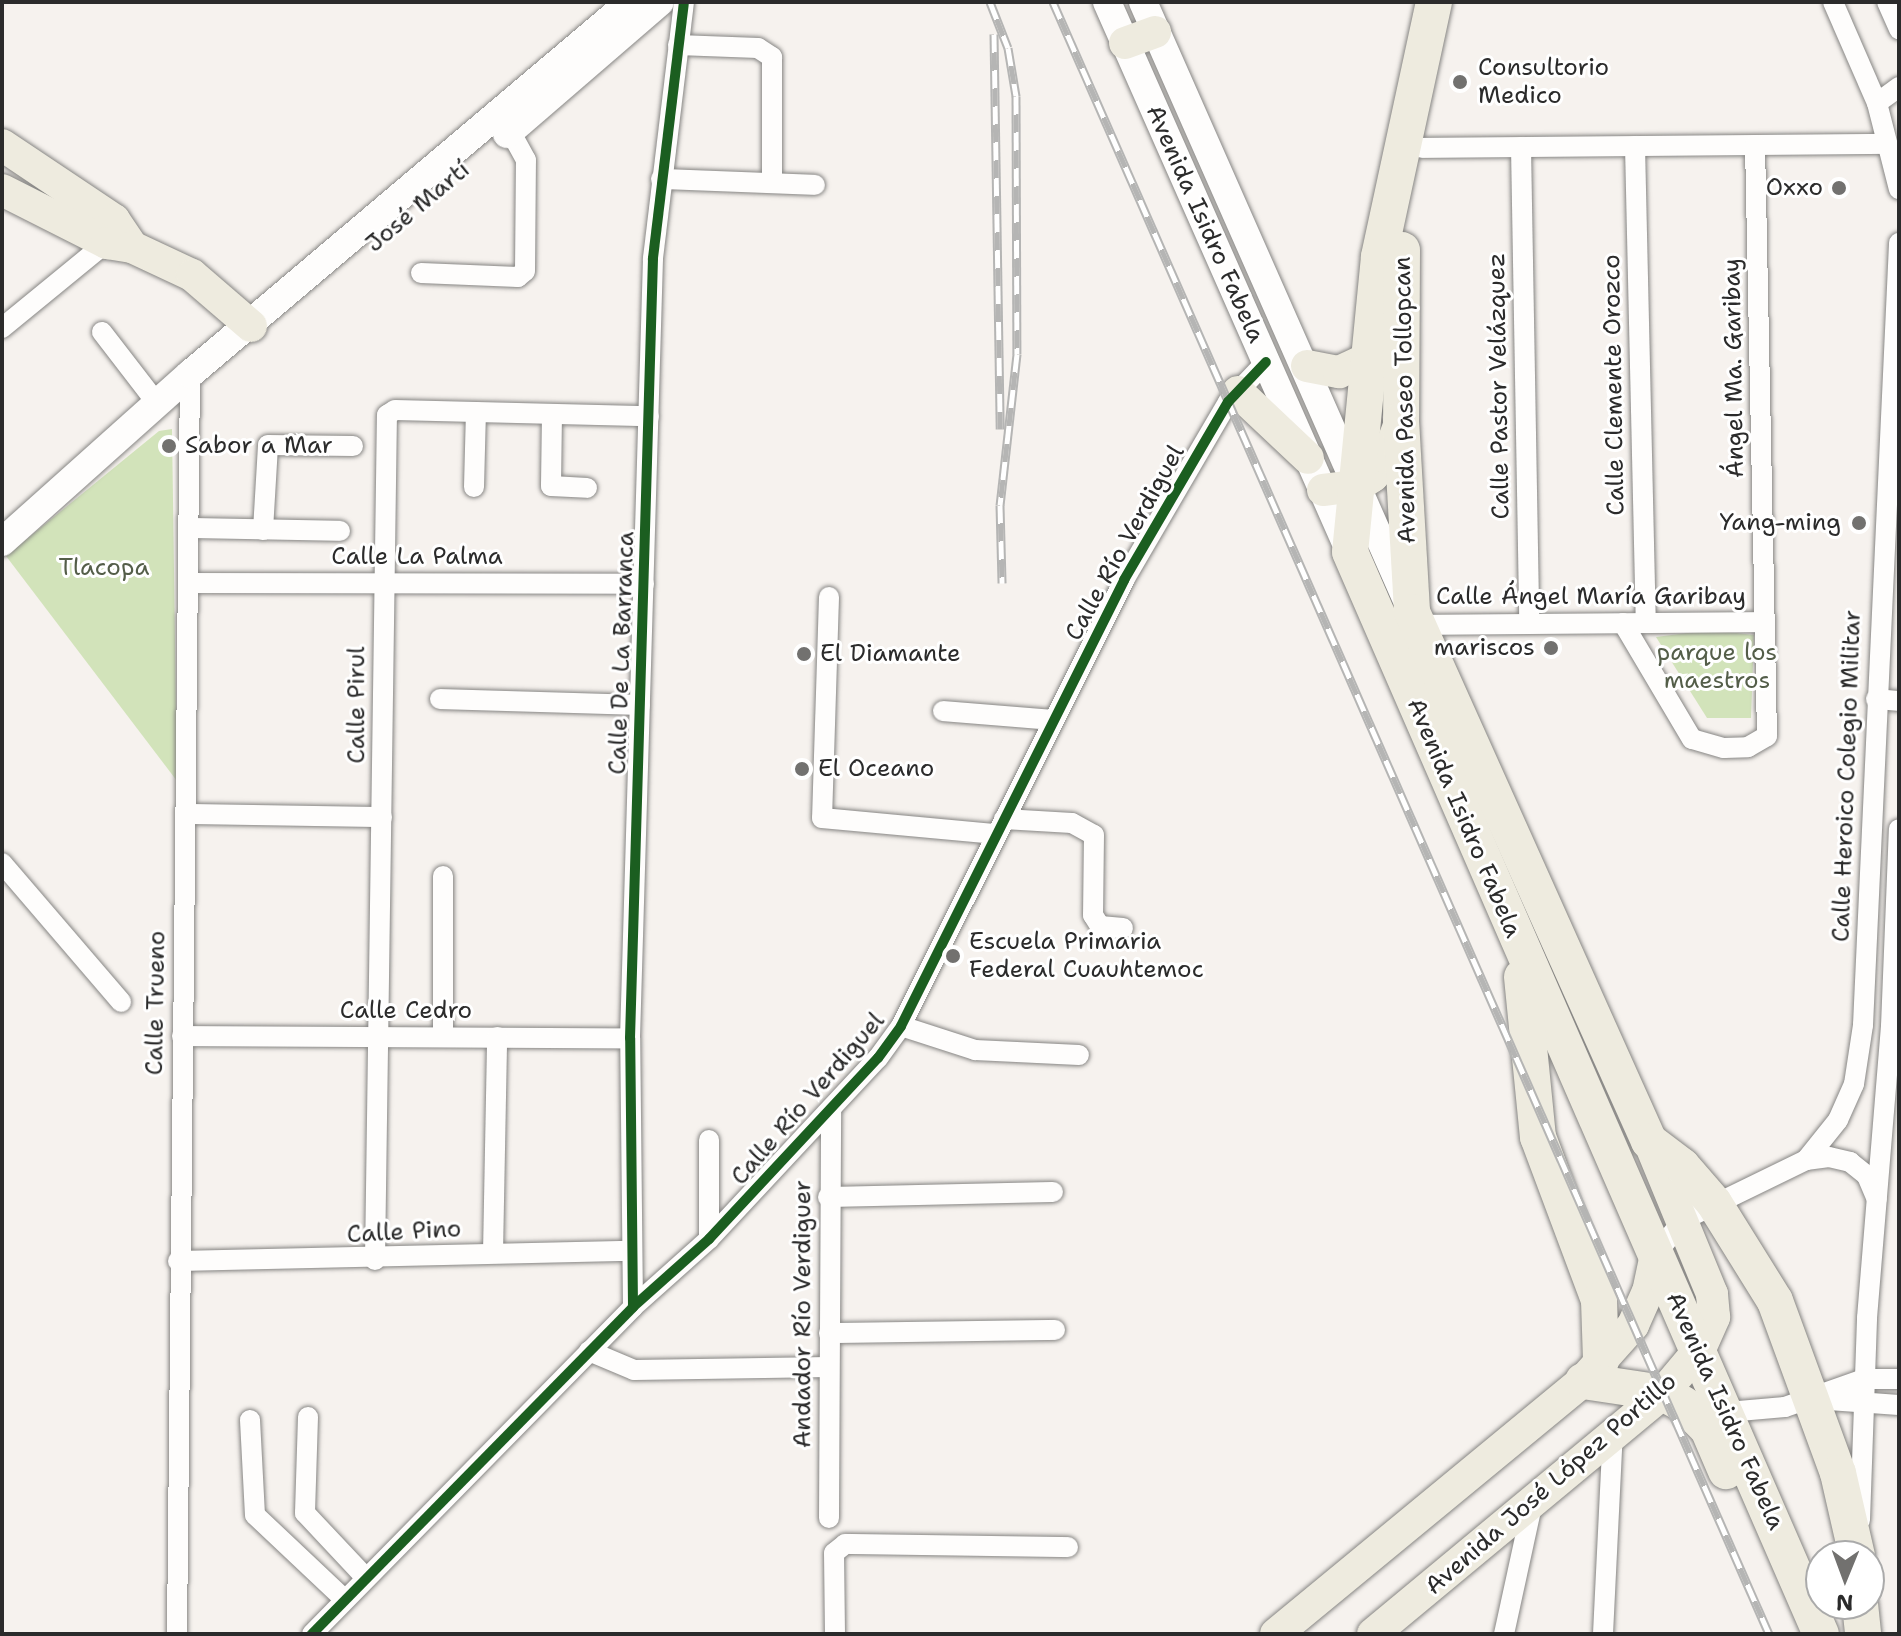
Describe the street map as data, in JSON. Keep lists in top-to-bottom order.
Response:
{
  "streets": {
    "highway": ["Avenida Isidro Fabela", "Avenida Paseo Tollopcan"],
    "main road": ["José Martí", "Avenida José López Portillo"],
    "street": [
      "Ángel Ma. Garibay",
      "Calle Clemente Orozco",
      "Calle Pastor Velázquez",
      "Calle Río Verdiguel",
      "Calle La Palma",
      "Calle Ángel María Garibay",
      "Calle De La Barranca",
      "Calle Pirul",
      "Calle Heroico Colegio Militar",
      "Calle Trueno",
      "Calle Cedro",
      "Calle Pino",
      "Andador Río Verdiguer"
    ]
  },
  "crossings": [
    ["José Martí", "Calle Trueno"],
    ["Avenida Isidro Fabela", "Avenida Paseo Tollopcan"],
    ["Avenida Isidro Fabela", "Calle Río Verdiguel"],
    ["Avenida Isidro Fabela", "Calle Ángel María Garibay"],
    ["Avenida Isidro Fabela", "Calle Heroico Colegio Militar"],
    ["Avenida Isidro Fabela", "Avenida José López Portillo"],
    ["Ángel Ma. Garibay", "Calle Ángel María Garibay"],
    ["Calle Clemente Orozco", "Calle Ángel María Garibay"],
    ["Calle Pastor Velázquez", "Calle Ángel María Garibay"],
    ["Avenida Paseo Tollopcan", "Calle Ángel María Garibay"],
    ["Calle Río Verdiguel", "Calle De La Barranca"],
    ["Calle Río Verdiguel", "Andador Río Verdiguer"],
    ["Calle La Palma", "Calle De La Barranca"],
    ["Calle La Palma", "Calle Pirul"],
    ["Calle La Palma", "Calle Trueno"],
    ["Calle De La Barranca", "Calle Pirul"],
    ["Calle De La Barranca", "Calle Cedro"],
    ["Calle De La Barranca", "Calle Pino"],
    ["Calle Pirul", "Calle Cedro"],
    ["Calle Pirul", "Calle Pino"],
    ["Calle Heroico Colegio Militar", "Avenida José López Portillo"],
    ["Calle Trueno", "Calle Cedro"],
    ["Calle Trueno", "Calle Pino"]
  ],
  "parks": ["Tlacopa", "parque los maestros"],
  "places": [
    "Consultorio Medico",
    "Oxxo",
    "Sabor a Mar",
    "Yang-ming",
    "mariscos",
    "El Diamante",
    "El Oceano",
    "Escuela Primaria Federal Cuauhtemoc"
  ],
  "north": "bottom"
}
